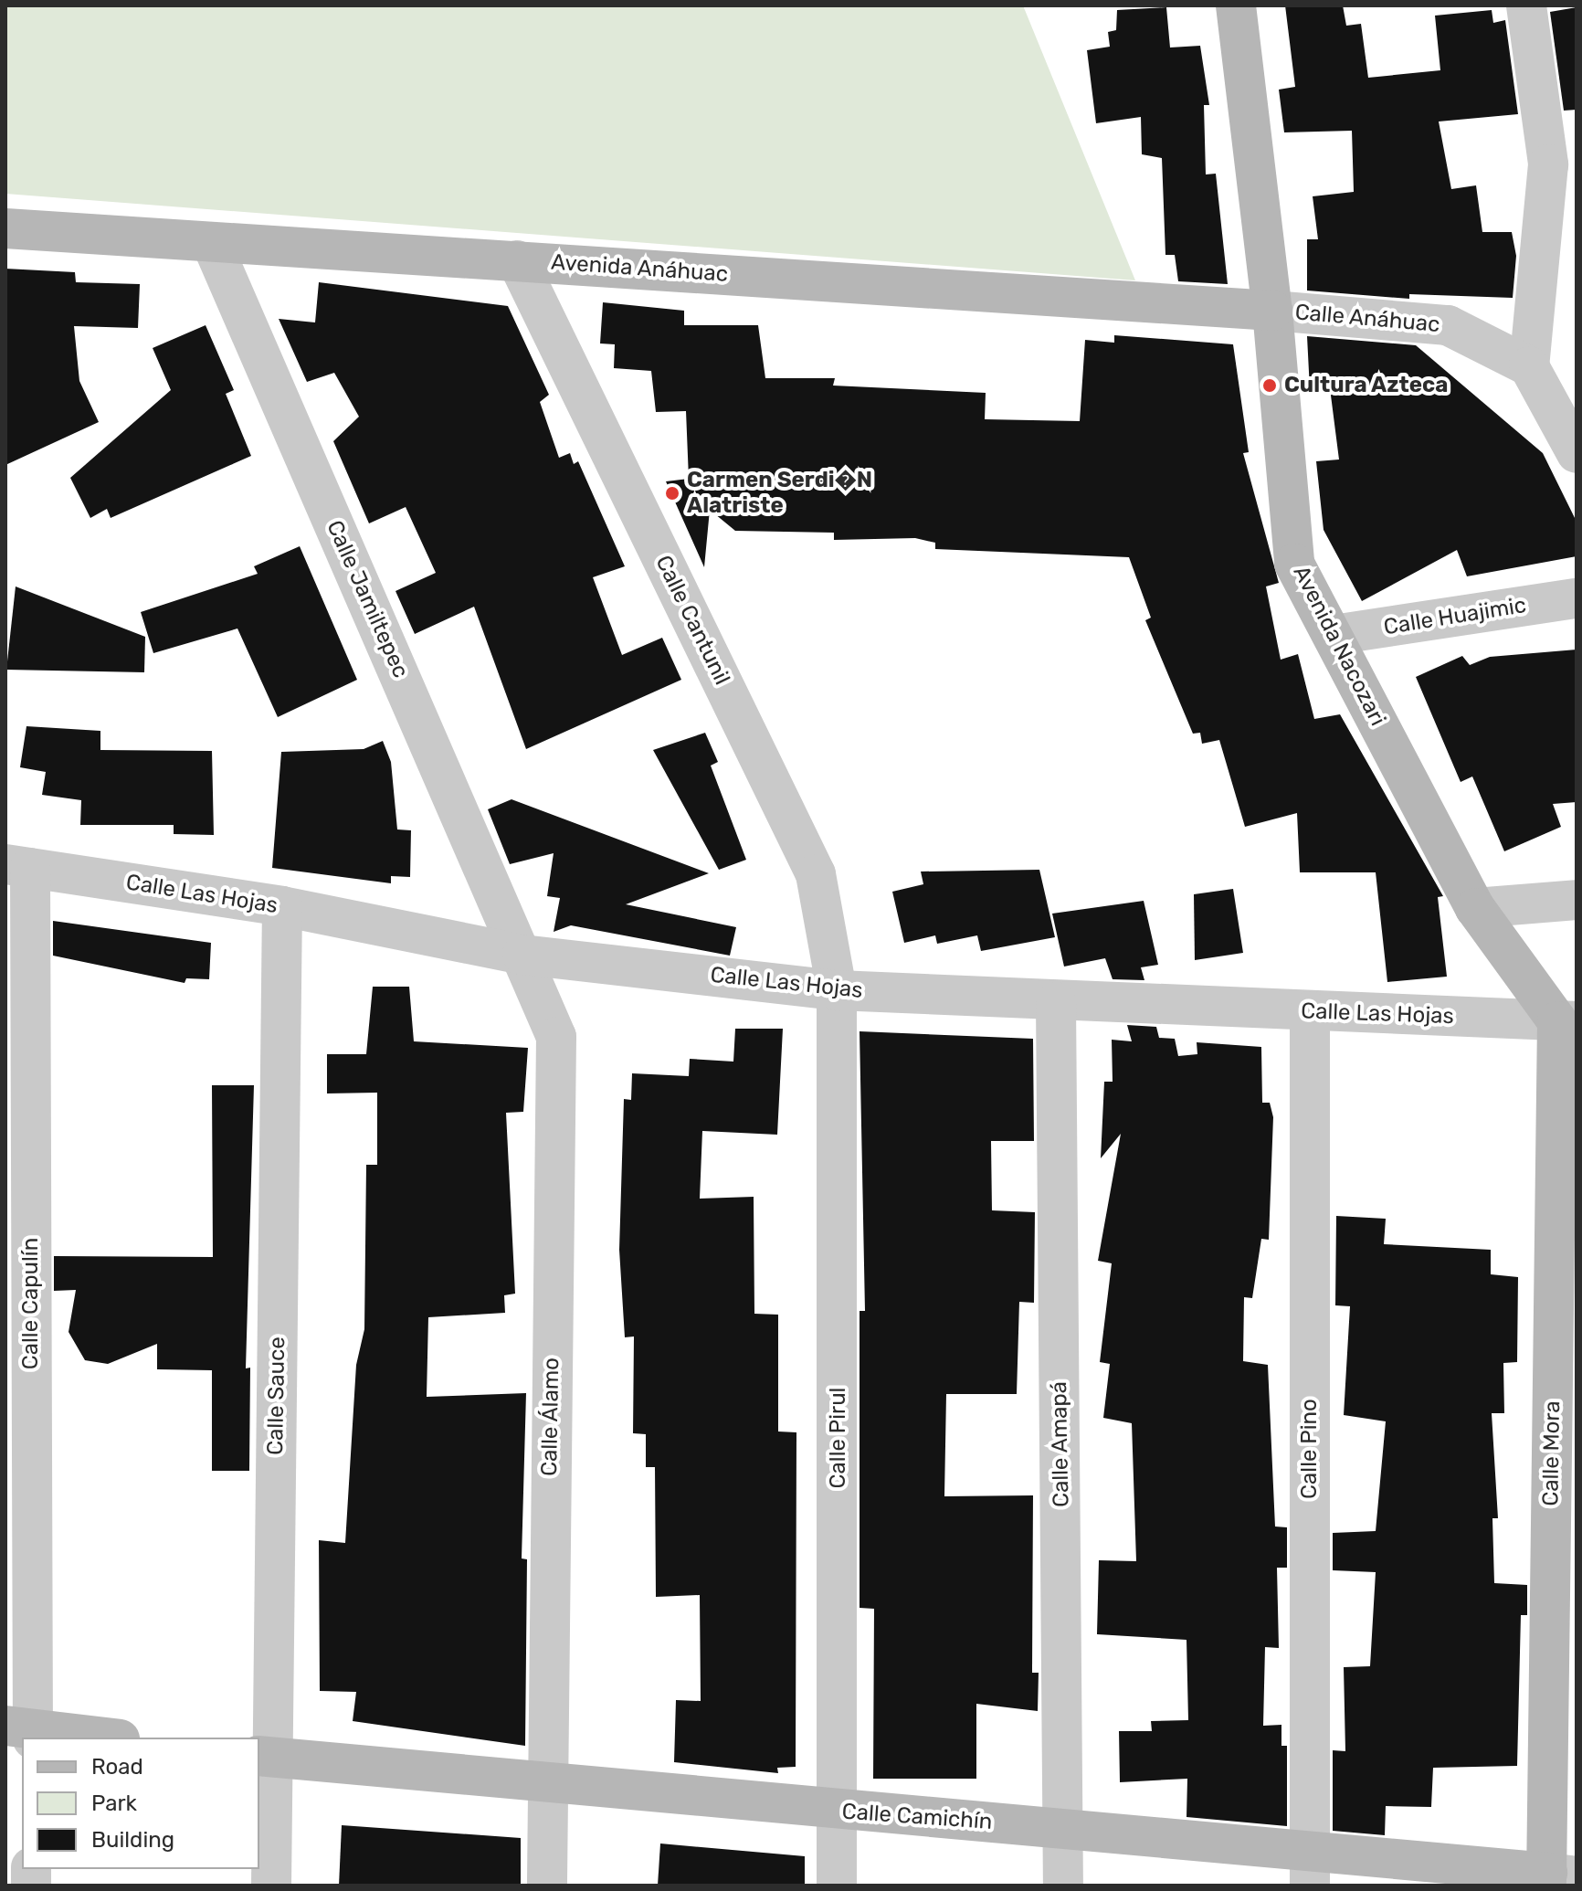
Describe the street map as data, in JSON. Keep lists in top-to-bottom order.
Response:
{
  "streets": {
    "street": [
      "Avenida Anáhuac",
      "Calle Anáhuac",
      "Calle Jamiltepec",
      "Calle Huajimic",
      "Calle Cantunil",
      "Avenida Nacozari",
      "Calle Las Hojas",
      "Calle Capulín",
      "Calle Sauce",
      "Calle Álamo",
      "Calle Pirul",
      "Calle Amapá",
      "Calle Pino",
      "Calle Mora",
      "Calle Camichín"
    ]
  },
  "crossings": [
    ["Avenida Anáhuac", "Calle Anáhuac"],
    ["Avenida Anáhuac", "Calle Jamiltepec"],
    ["Avenida Anáhuac", "Calle Cantunil"],
    ["Avenida Anáhuac", "Avenida Nacozari"],
    ["Calle Anáhuac", "Avenida Nacozari"],
    ["Calle Jamiltepec", "Calle Las Hojas"],
    ["Calle Jamiltepec", "Calle Álamo"],
    ["Calle Huajimic", "Avenida Nacozari"],
    ["Calle Cantunil", "Calle Las Hojas"],
    ["Calle Cantunil", "Calle Pirul"],
    ["Avenida Nacozari", "Calle Las Hojas"],
    ["Avenida Nacozari", "Calle Mora"],
    ["Calle Las Hojas", "Calle Capulín"],
    ["Calle Las Hojas", "Calle Sauce"],
    ["Calle Las Hojas", "Calle Álamo"],
    ["Calle Las Hojas", "Calle Pirul"],
    ["Calle Las Hojas", "Calle Amapá"],
    ["Calle Las Hojas", "Calle Pino"],
    ["Calle Las Hojas", "Calle Mora"],
    ["Calle Sauce", "Calle Camichín"],
    ["Calle Álamo", "Calle Camichín"],
    ["Calle Pirul", "Calle Camichín"],
    ["Calle Amapá", "Calle Camichín"],
    ["Calle Pino", "Calle Camichín"],
    ["Calle Mora", "Calle Camichín"]
  ],
  "places": ["Cultura Azteca", "Carmen Serdi�N Alatriste"],
  "legend": ["Road", "Park", "Building"]
}
